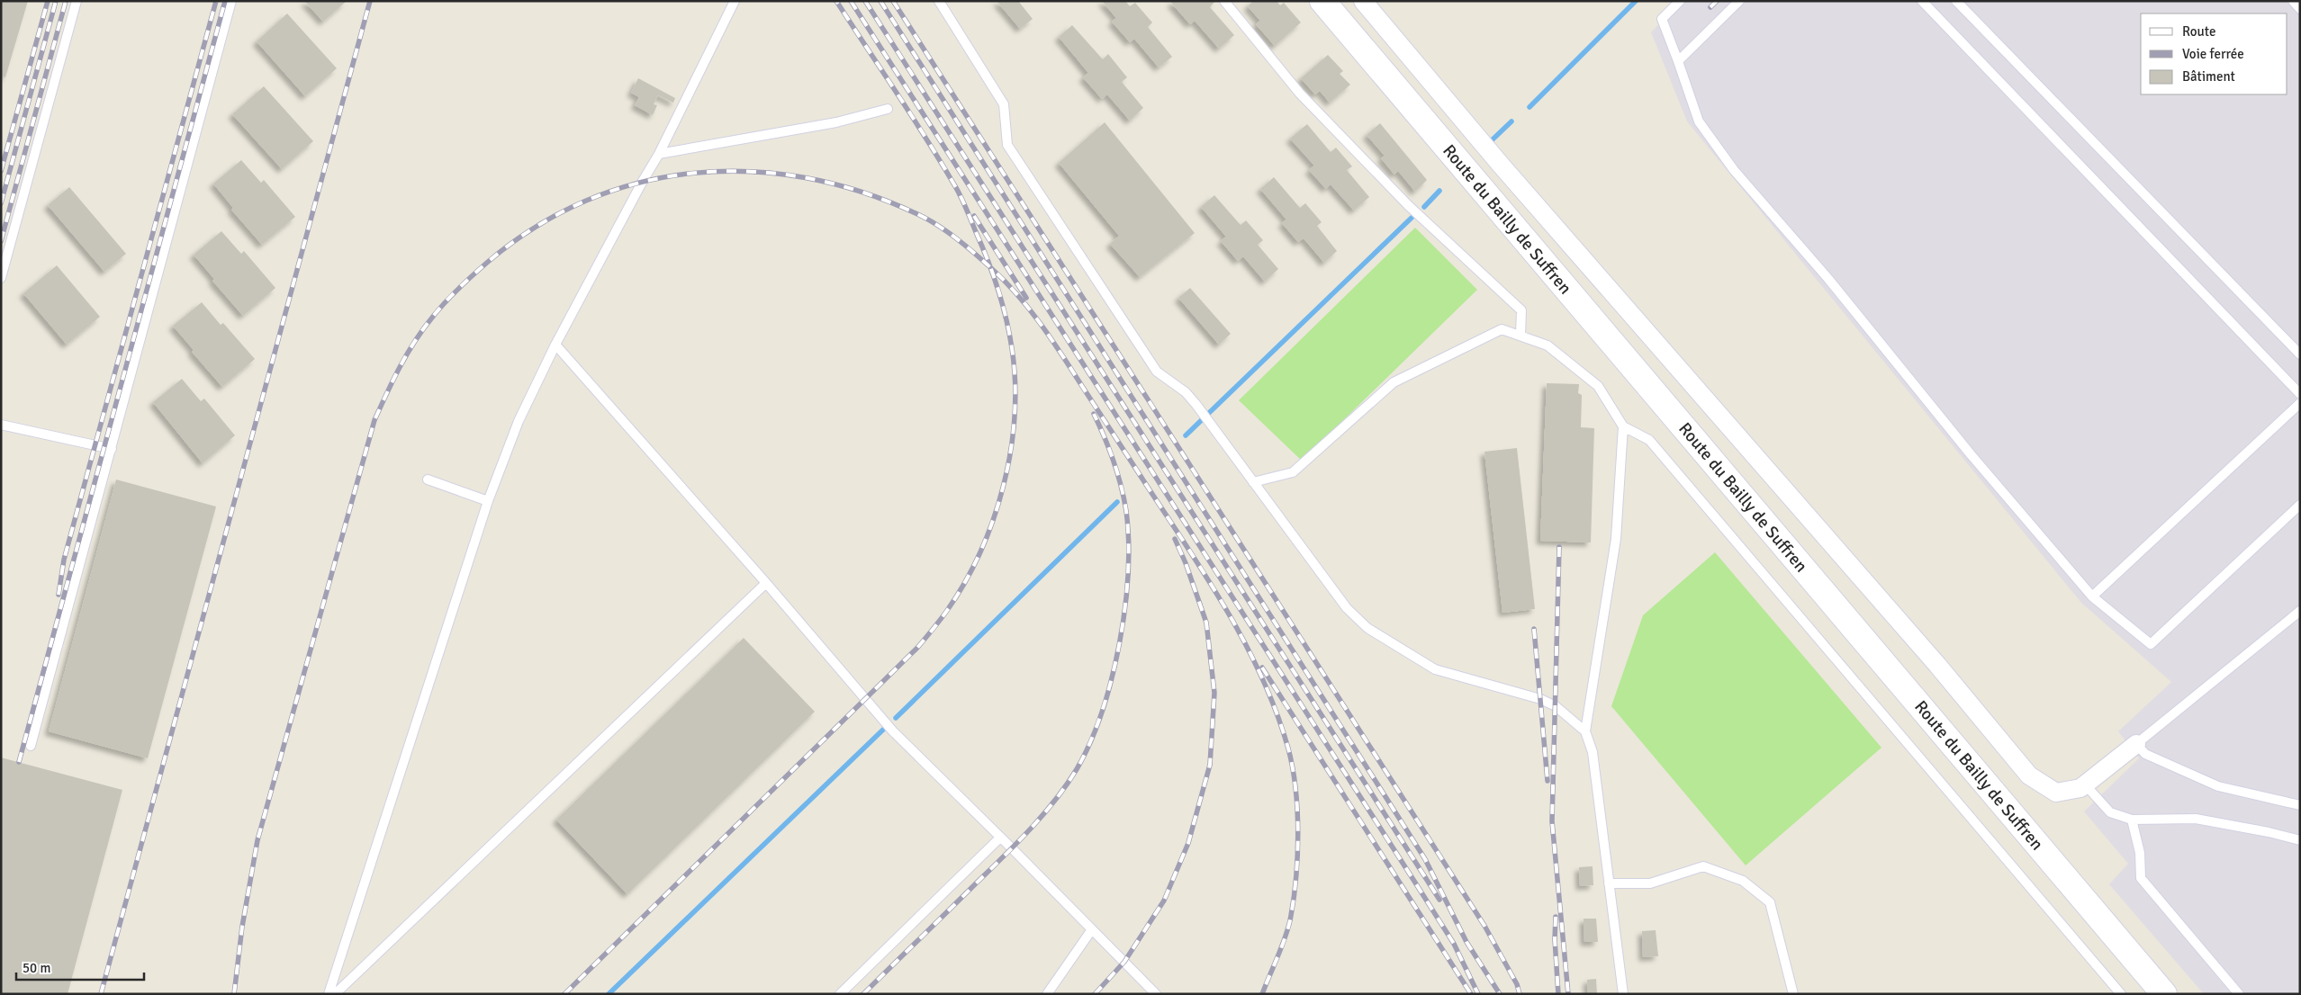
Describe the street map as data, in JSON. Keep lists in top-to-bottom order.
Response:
{
  "streets": {
    "main road": ["Route du Bailly de Suffren"]
  },
  "legend": ["Route", "Voie ferrée", "Bâtiment"],
  "scale_bar": "50 m"
}
